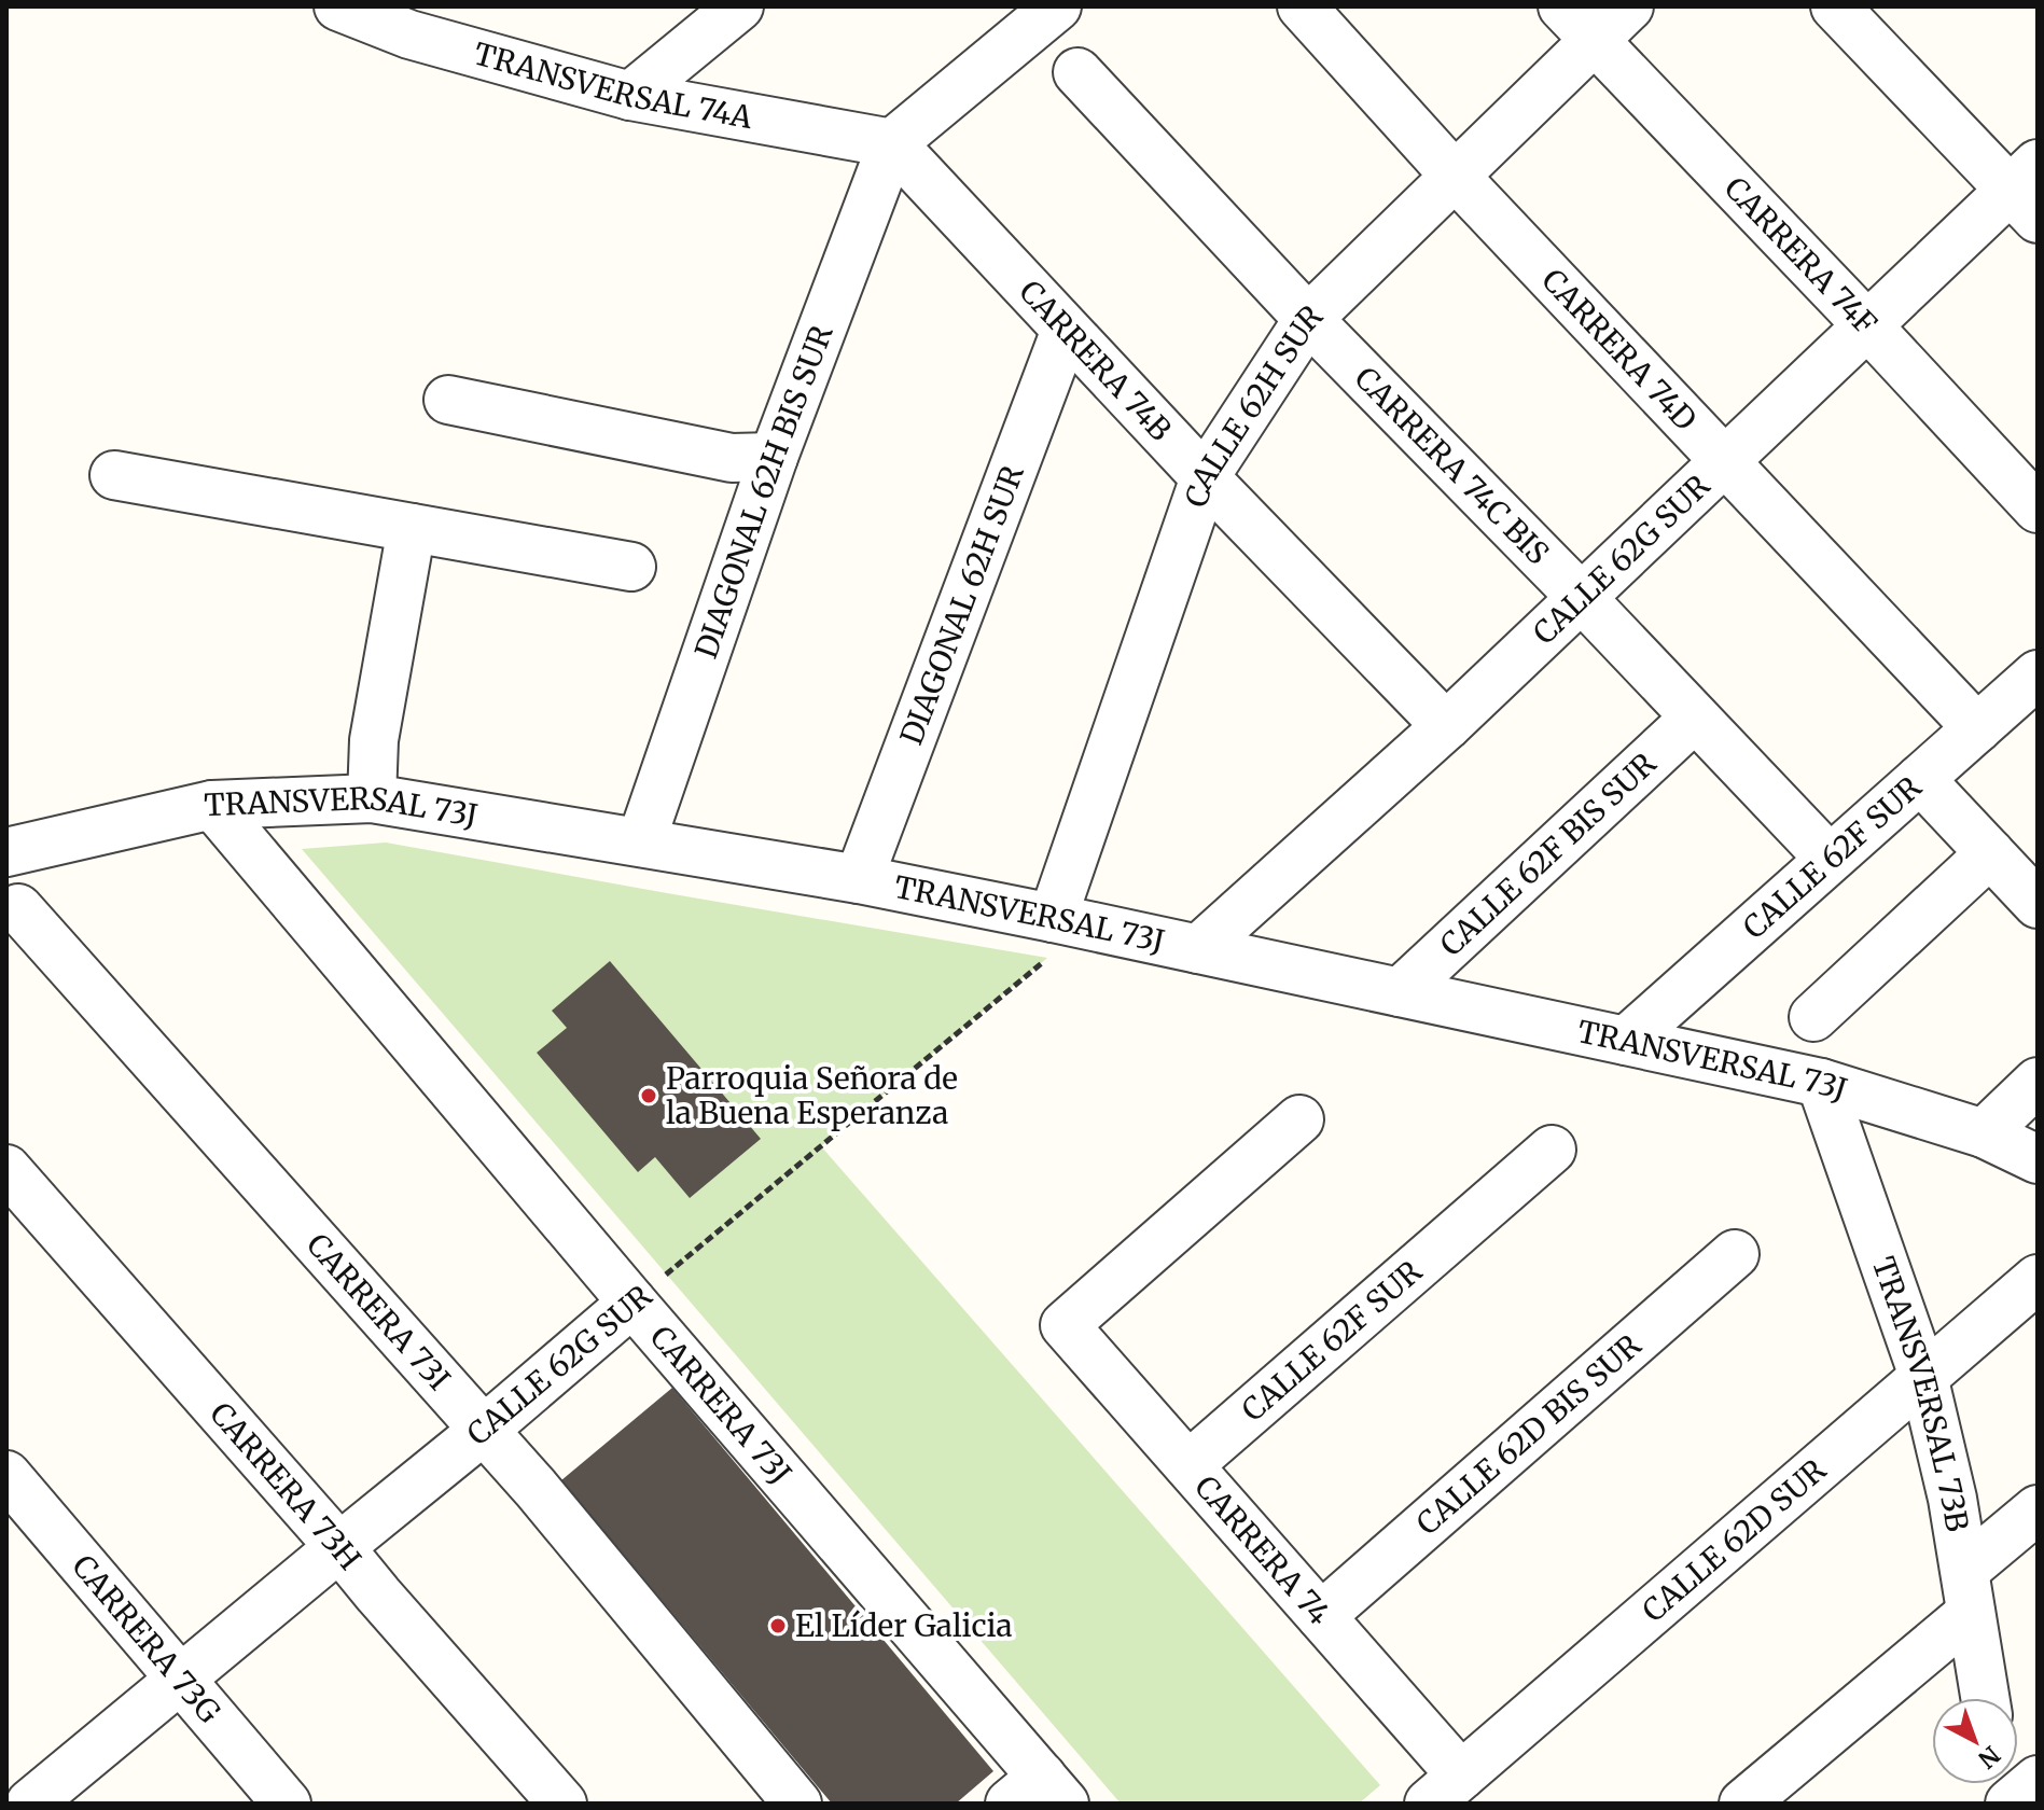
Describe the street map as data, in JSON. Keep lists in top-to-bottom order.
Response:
{
  "streets": {
    "street": [
      "TRANSVERSAL 74A",
      "CARRERA 74F",
      "CARRERA 74D",
      "CARRERA 74B",
      "CALLE 62H SUR",
      "CARRERA 74C BIS",
      "DIAGONAL 62H BIS SUR",
      "CALLE 62G SUR",
      "DIAGONAL 62H SUR",
      "TRANSVERSAL 73J",
      "CALLE 62F BIS SUR",
      "CALLE 62F SUR",
      "CARRERA 73I",
      "TRANSVERSAL 73B",
      "CARRERA 73J",
      "CALLE 62D BIS SUR",
      "CARRERA 73H",
      "CALLE 62D SUR",
      "CARRERA 74",
      "CARRERA 73G"
    ]
  },
  "crossings": [
    ["TRANSVERSAL 74A", "CARRERA 74B"],
    ["TRANSVERSAL 74A", "DIAGONAL 62H BIS SUR"],
    ["CARRERA 74F", "CALLE 62H SUR"],
    ["CARRERA 74F", "CALLE 62G SUR"],
    ["CARRERA 74D", "CALLE 62H SUR"],
    ["CARRERA 74D", "CALLE 62G SUR"],
    ["CARRERA 74D", "CALLE 62F SUR"],
    ["CARRERA 74B", "CALLE 62H SUR"],
    ["CARRERA 74B", "DIAGONAL 62H BIS SUR"],
    ["CARRERA 74B", "CALLE 62G SUR"],
    ["CARRERA 74B", "DIAGONAL 62H SUR"],
    ["CALLE 62H SUR", "CARRERA 74C BIS"],
    ["CALLE 62H SUR", "CALLE 62G SUR"],
    ["CALLE 62H SUR", "TRANSVERSAL 73J"],
    ["CARRERA 74C BIS", "CALLE 62G SUR"],
    ["CARRERA 74C BIS", "CALLE 62F BIS SUR"],
    ["CARRERA 74C BIS", "CALLE 62F SUR"],
    ["DIAGONAL 62H BIS SUR", "TRANSVERSAL 73J"],
    ["CALLE 62G SUR", "TRANSVERSAL 73J"],
    ["CALLE 62G SUR", "CARRERA 73I"],
    ["CALLE 62G SUR", "CARRERA 73J"],
    ["CALLE 62G SUR", "CARRERA 73H"],
    ["CALLE 62G SUR", "CARRERA 73G"],
    ["DIAGONAL 62H SUR", "TRANSVERSAL 73J"],
    ["TRANSVERSAL 73J", "CALLE 62F BIS SUR"],
    ["TRANSVERSAL 73J", "CALLE 62F SUR"],
    ["TRANSVERSAL 73J", "TRANSVERSAL 73B"],
    ["TRANSVERSAL 73J", "CARRERA 73J"],
    ["CALLE 62F SUR", "CARRERA 74"],
    ["TRANSVERSAL 73B", "CALLE 62D SUR"],
    ["CALLE 62D BIS SUR", "CARRERA 74"],
    ["CALLE 62D SUR", "CARRERA 74"]
  ],
  "places": ["Parroquia Señora de la Buena Esperanza", "El Líder Galicia"],
  "north": "bottom right"
}
